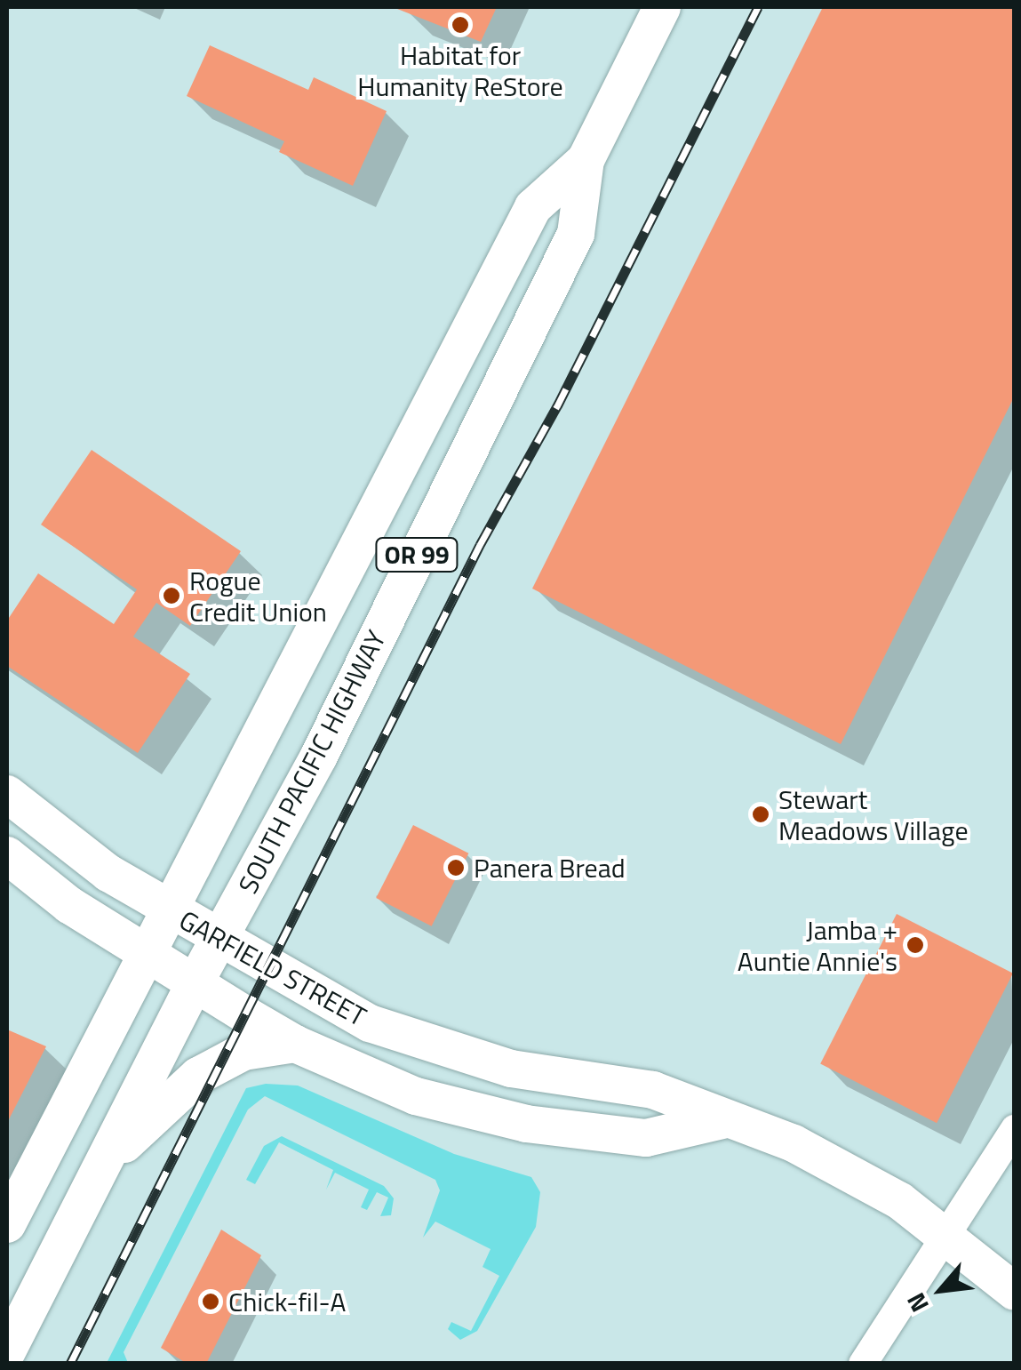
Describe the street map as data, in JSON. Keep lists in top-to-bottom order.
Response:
{
  "streets": {
    "main road": ["OR 99", "SOUTH PACIFIC HIGHWAY", "GARFIELD STREET"]
  },
  "crossings": [
    ["SOUTH PACIFIC HIGHWAY", "GARFIELD STREET"]
  ],
  "places": [
    "Habitat for Humanity ReStore",
    "Rogue Credit Union",
    "Stewart Meadows Village",
    "Panera Bread",
    "Jamba + Auntie Annie's",
    "Chick-fil-A"
  ],
  "north": "bottom left"
}
